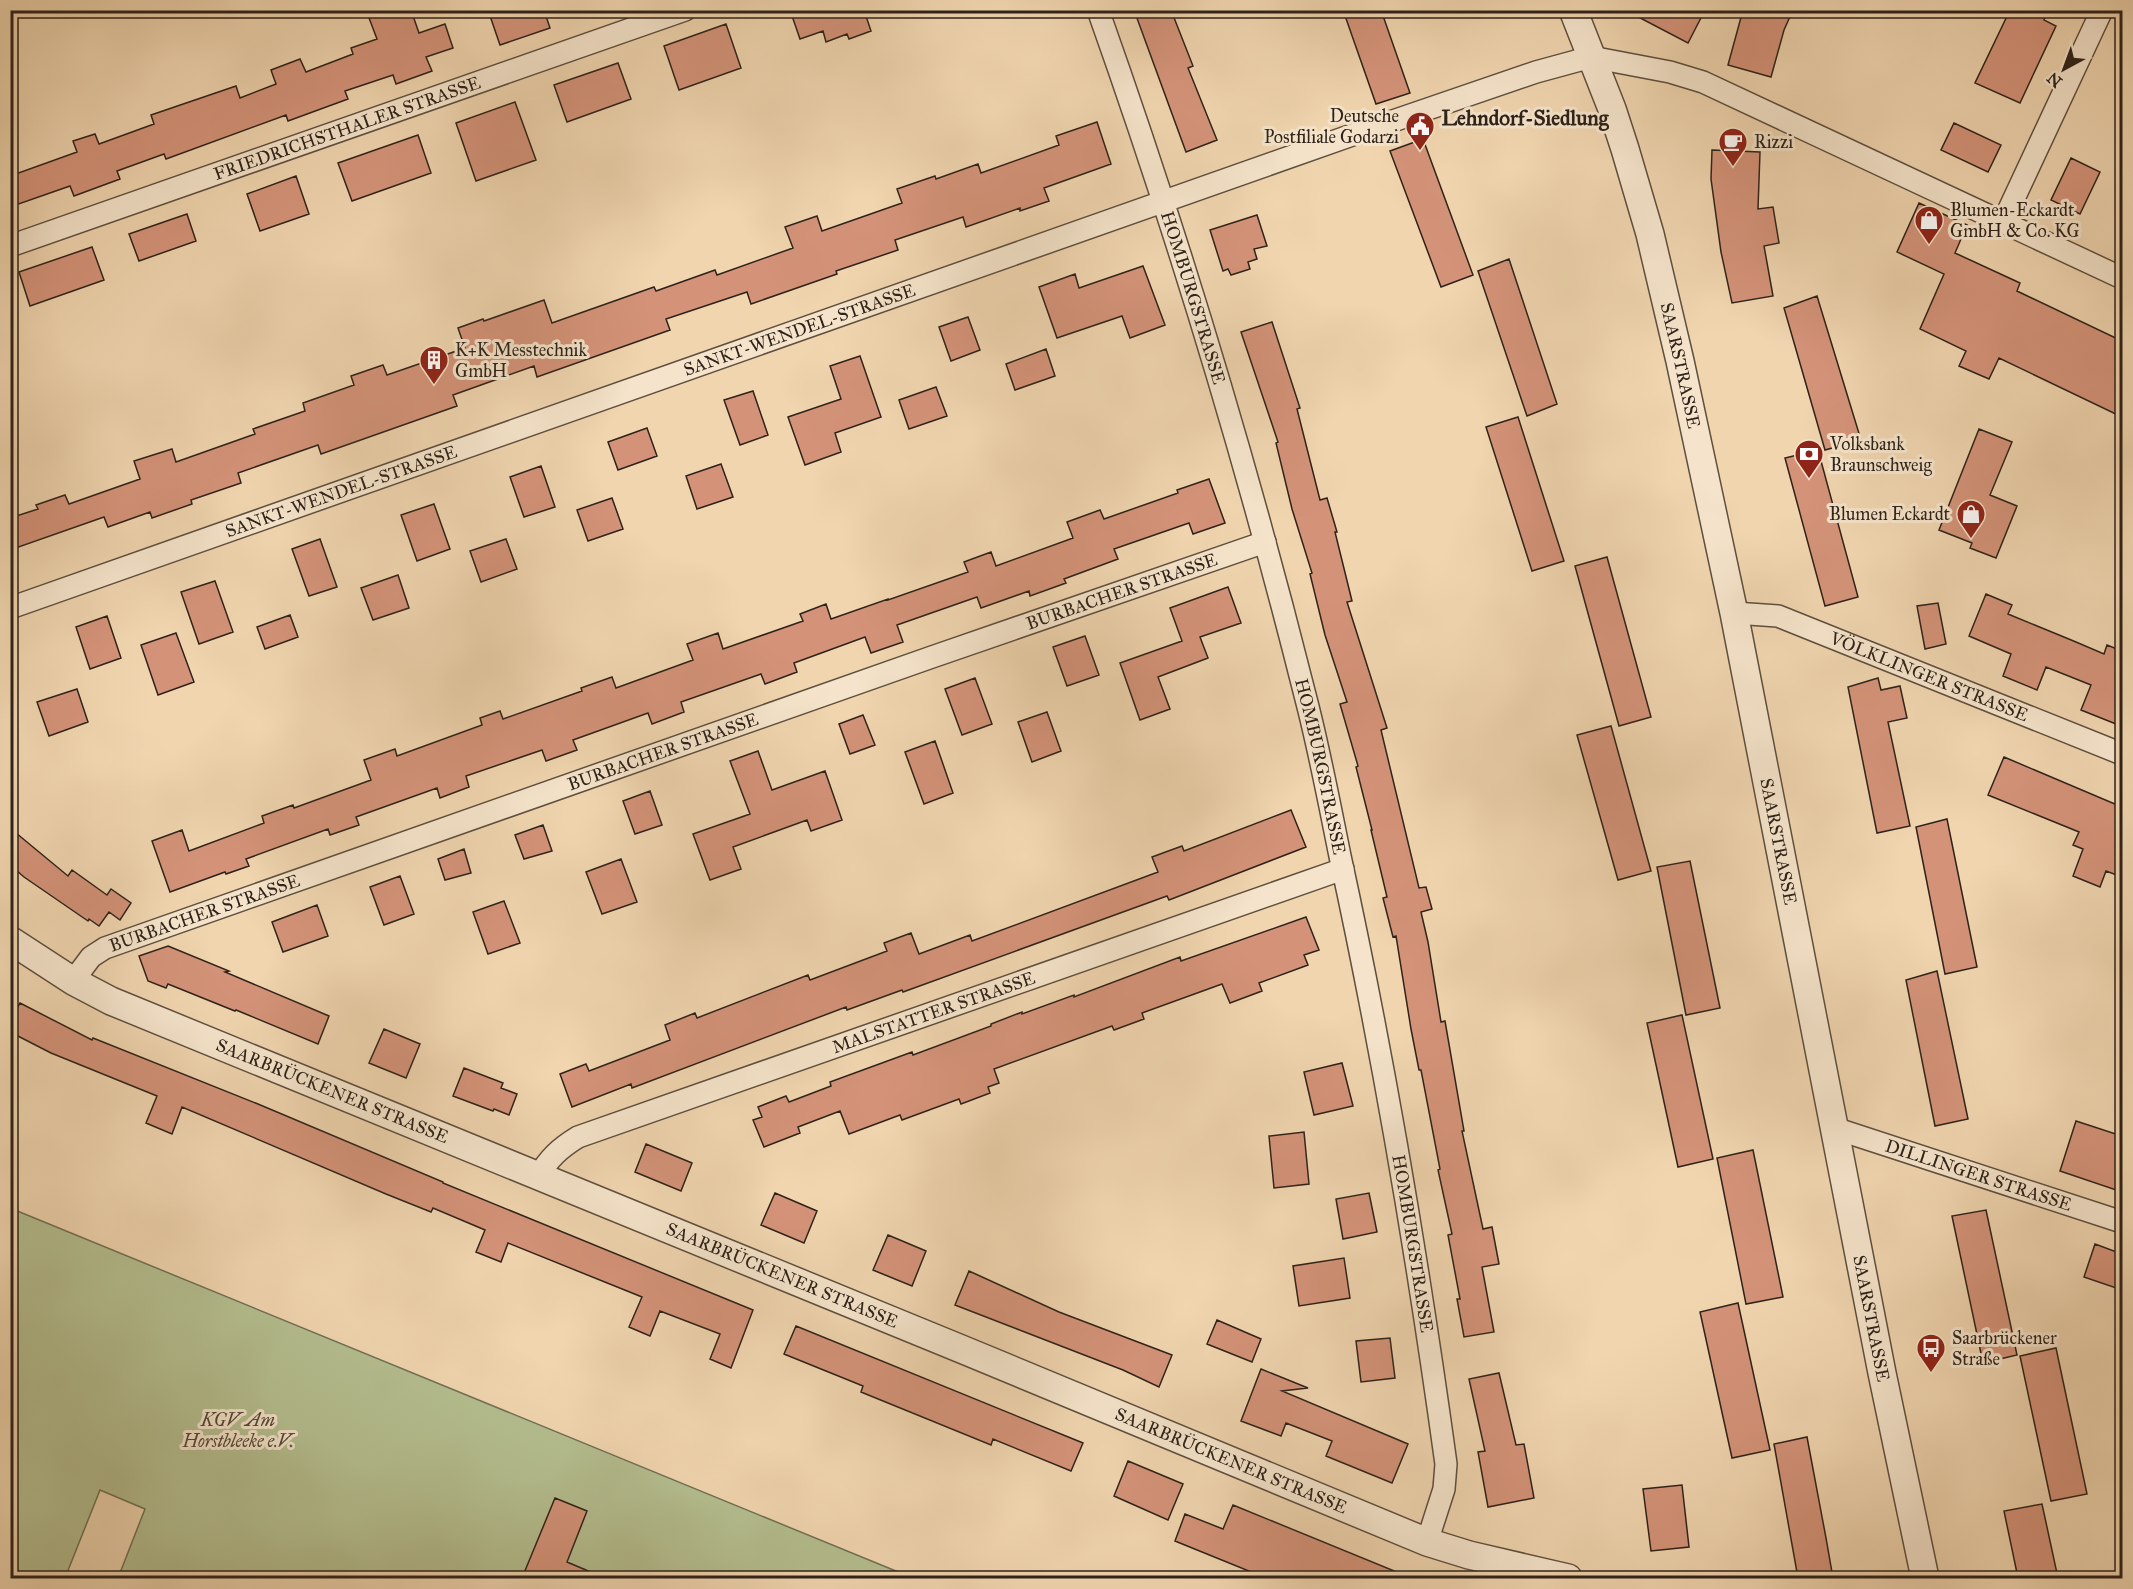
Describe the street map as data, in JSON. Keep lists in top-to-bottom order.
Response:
{
  "streets": {
    "street": [
      "FRIEDRICHSTHALER STRASSE",
      "HOMBURGSTRASSE",
      "SANKT-WENDEL-STRASSE",
      "SAARSTRASSE",
      "BURBACHER STRASSE",
      "VÖLKLINGER STRASSE",
      "MALSTATTER STRASSE",
      "SAARBRÜCKENER STRASSE",
      "DILLINGER STRASSE"
    ]
  },
  "crossings": [
    ["HOMBURGSTRASSE", "SANKT-WENDEL-STRASSE"],
    ["HOMBURGSTRASSE", "BURBACHER STRASSE"],
    ["HOMBURGSTRASSE", "MALSTATTER STRASSE"],
    ["HOMBURGSTRASSE", "SAARBRÜCKENER STRASSE"],
    ["SANKT-WENDEL-STRASSE", "SAARSTRASSE"],
    ["SAARSTRASSE", "VÖLKLINGER STRASSE"],
    ["SAARSTRASSE", "DILLINGER STRASSE"],
    ["BURBACHER STRASSE", "SAARBRÜCKENER STRASSE"],
    ["MALSTATTER STRASSE", "SAARBRÜCKENER STRASSE"]
  ],
  "districts": ["Lehndorf-Siedlung"],
  "parks": ["KGV Am Horstbleeke e.V."],
  "places": {
    "public building": ["Deutsche Postfiliale Godarzi"],
    "cafe": ["Rizzi"],
    "shop": ["Blumen-Eckardt GmbH & Co. KG", "Blumen Eckardt"],
    "building": ["K+K Messtechnik GmbH"],
    "bank": ["Volksbank Braunschweig"],
    "bus stop": ["Saarbrückener Straße"]
  },
  "north": "bottom left"
}
